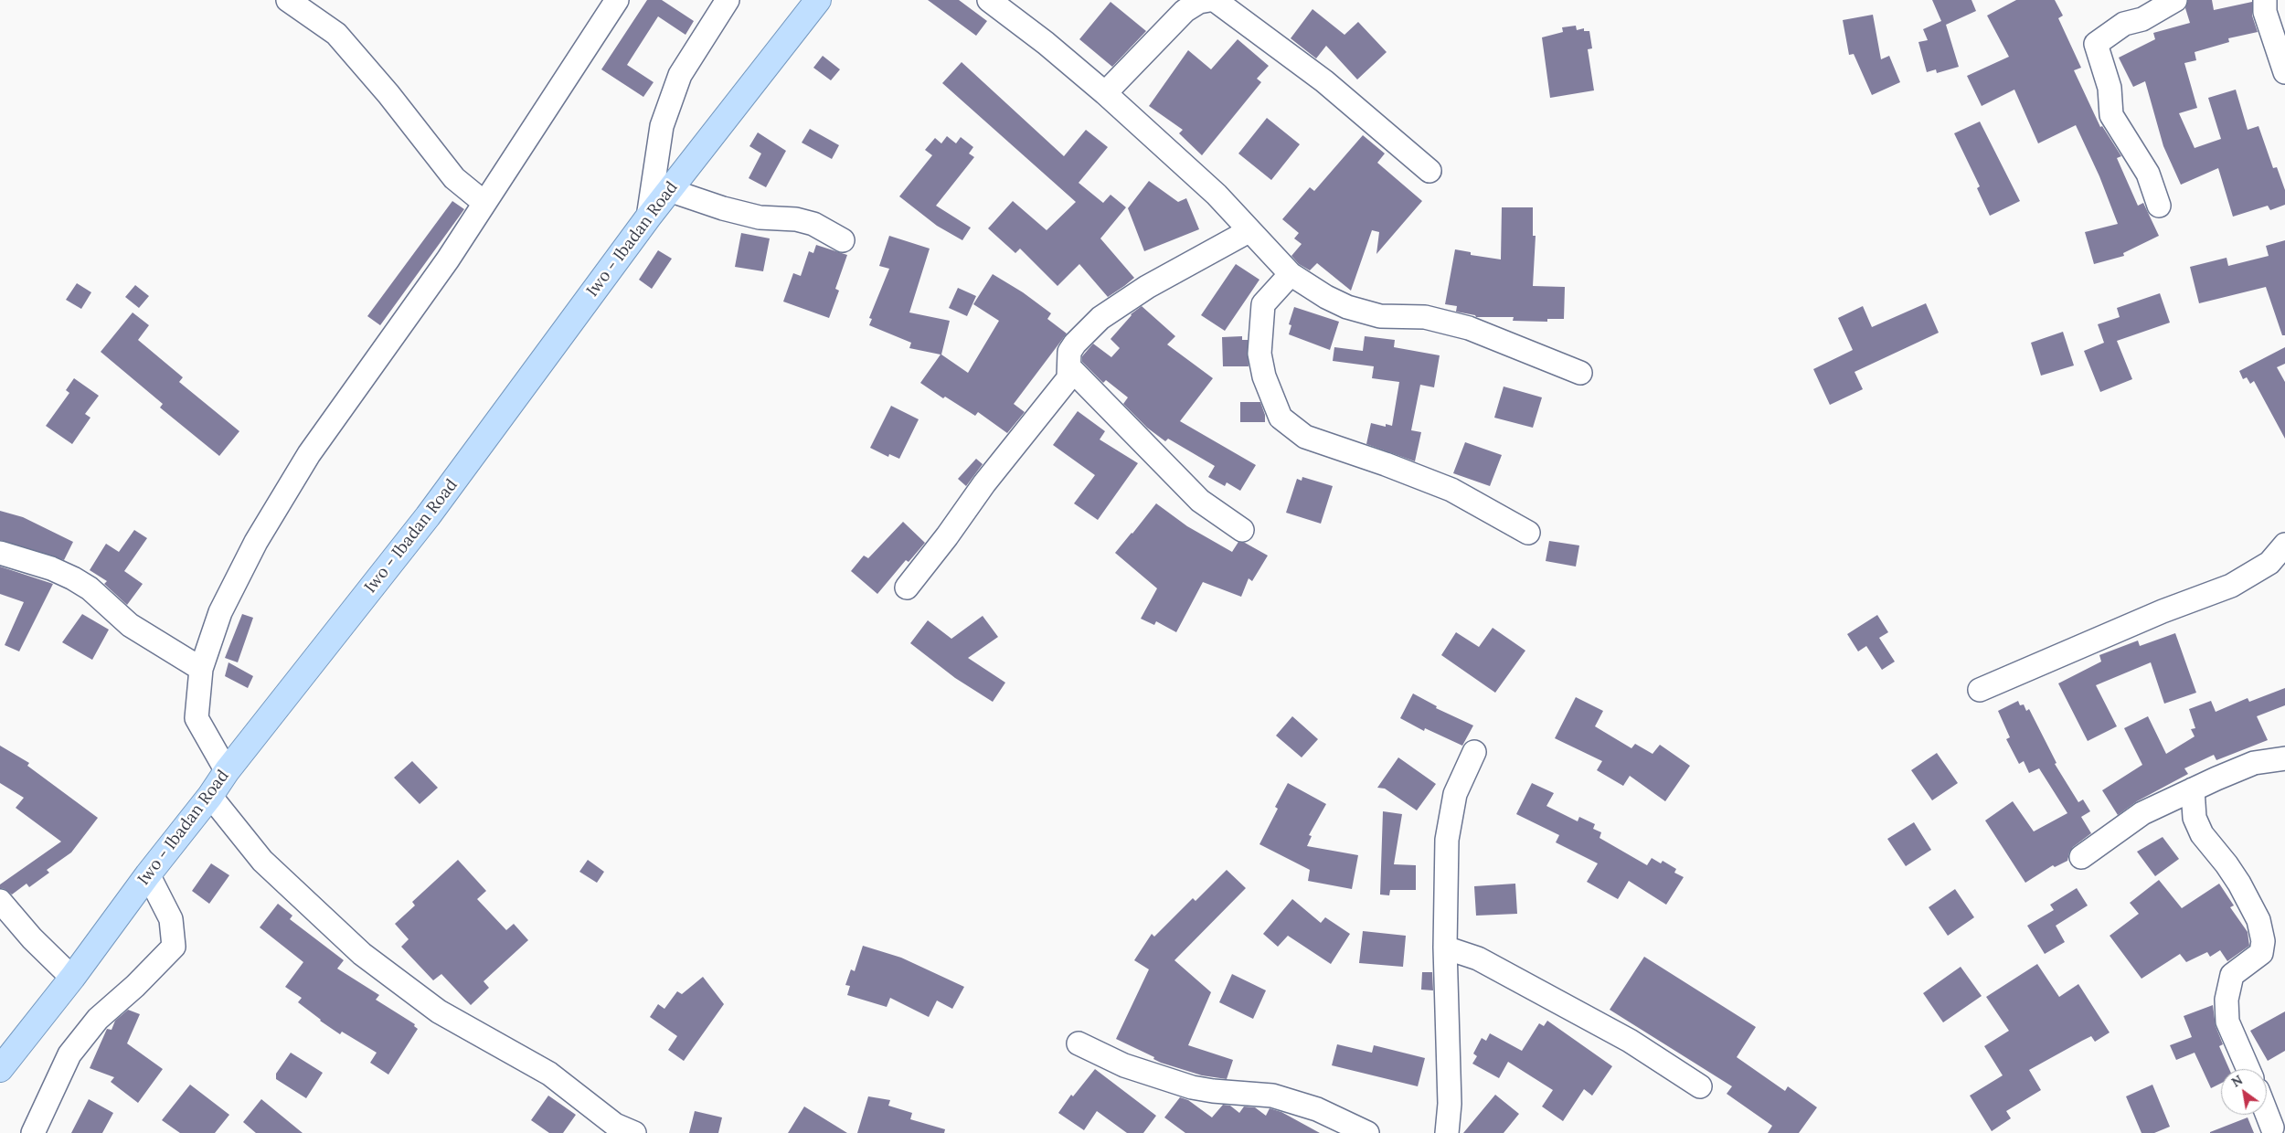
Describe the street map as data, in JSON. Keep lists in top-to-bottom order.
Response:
{
  "streets": {
    "main road": ["Iwo - Ibadan Road"]
  },
  "north": "top left"
}
